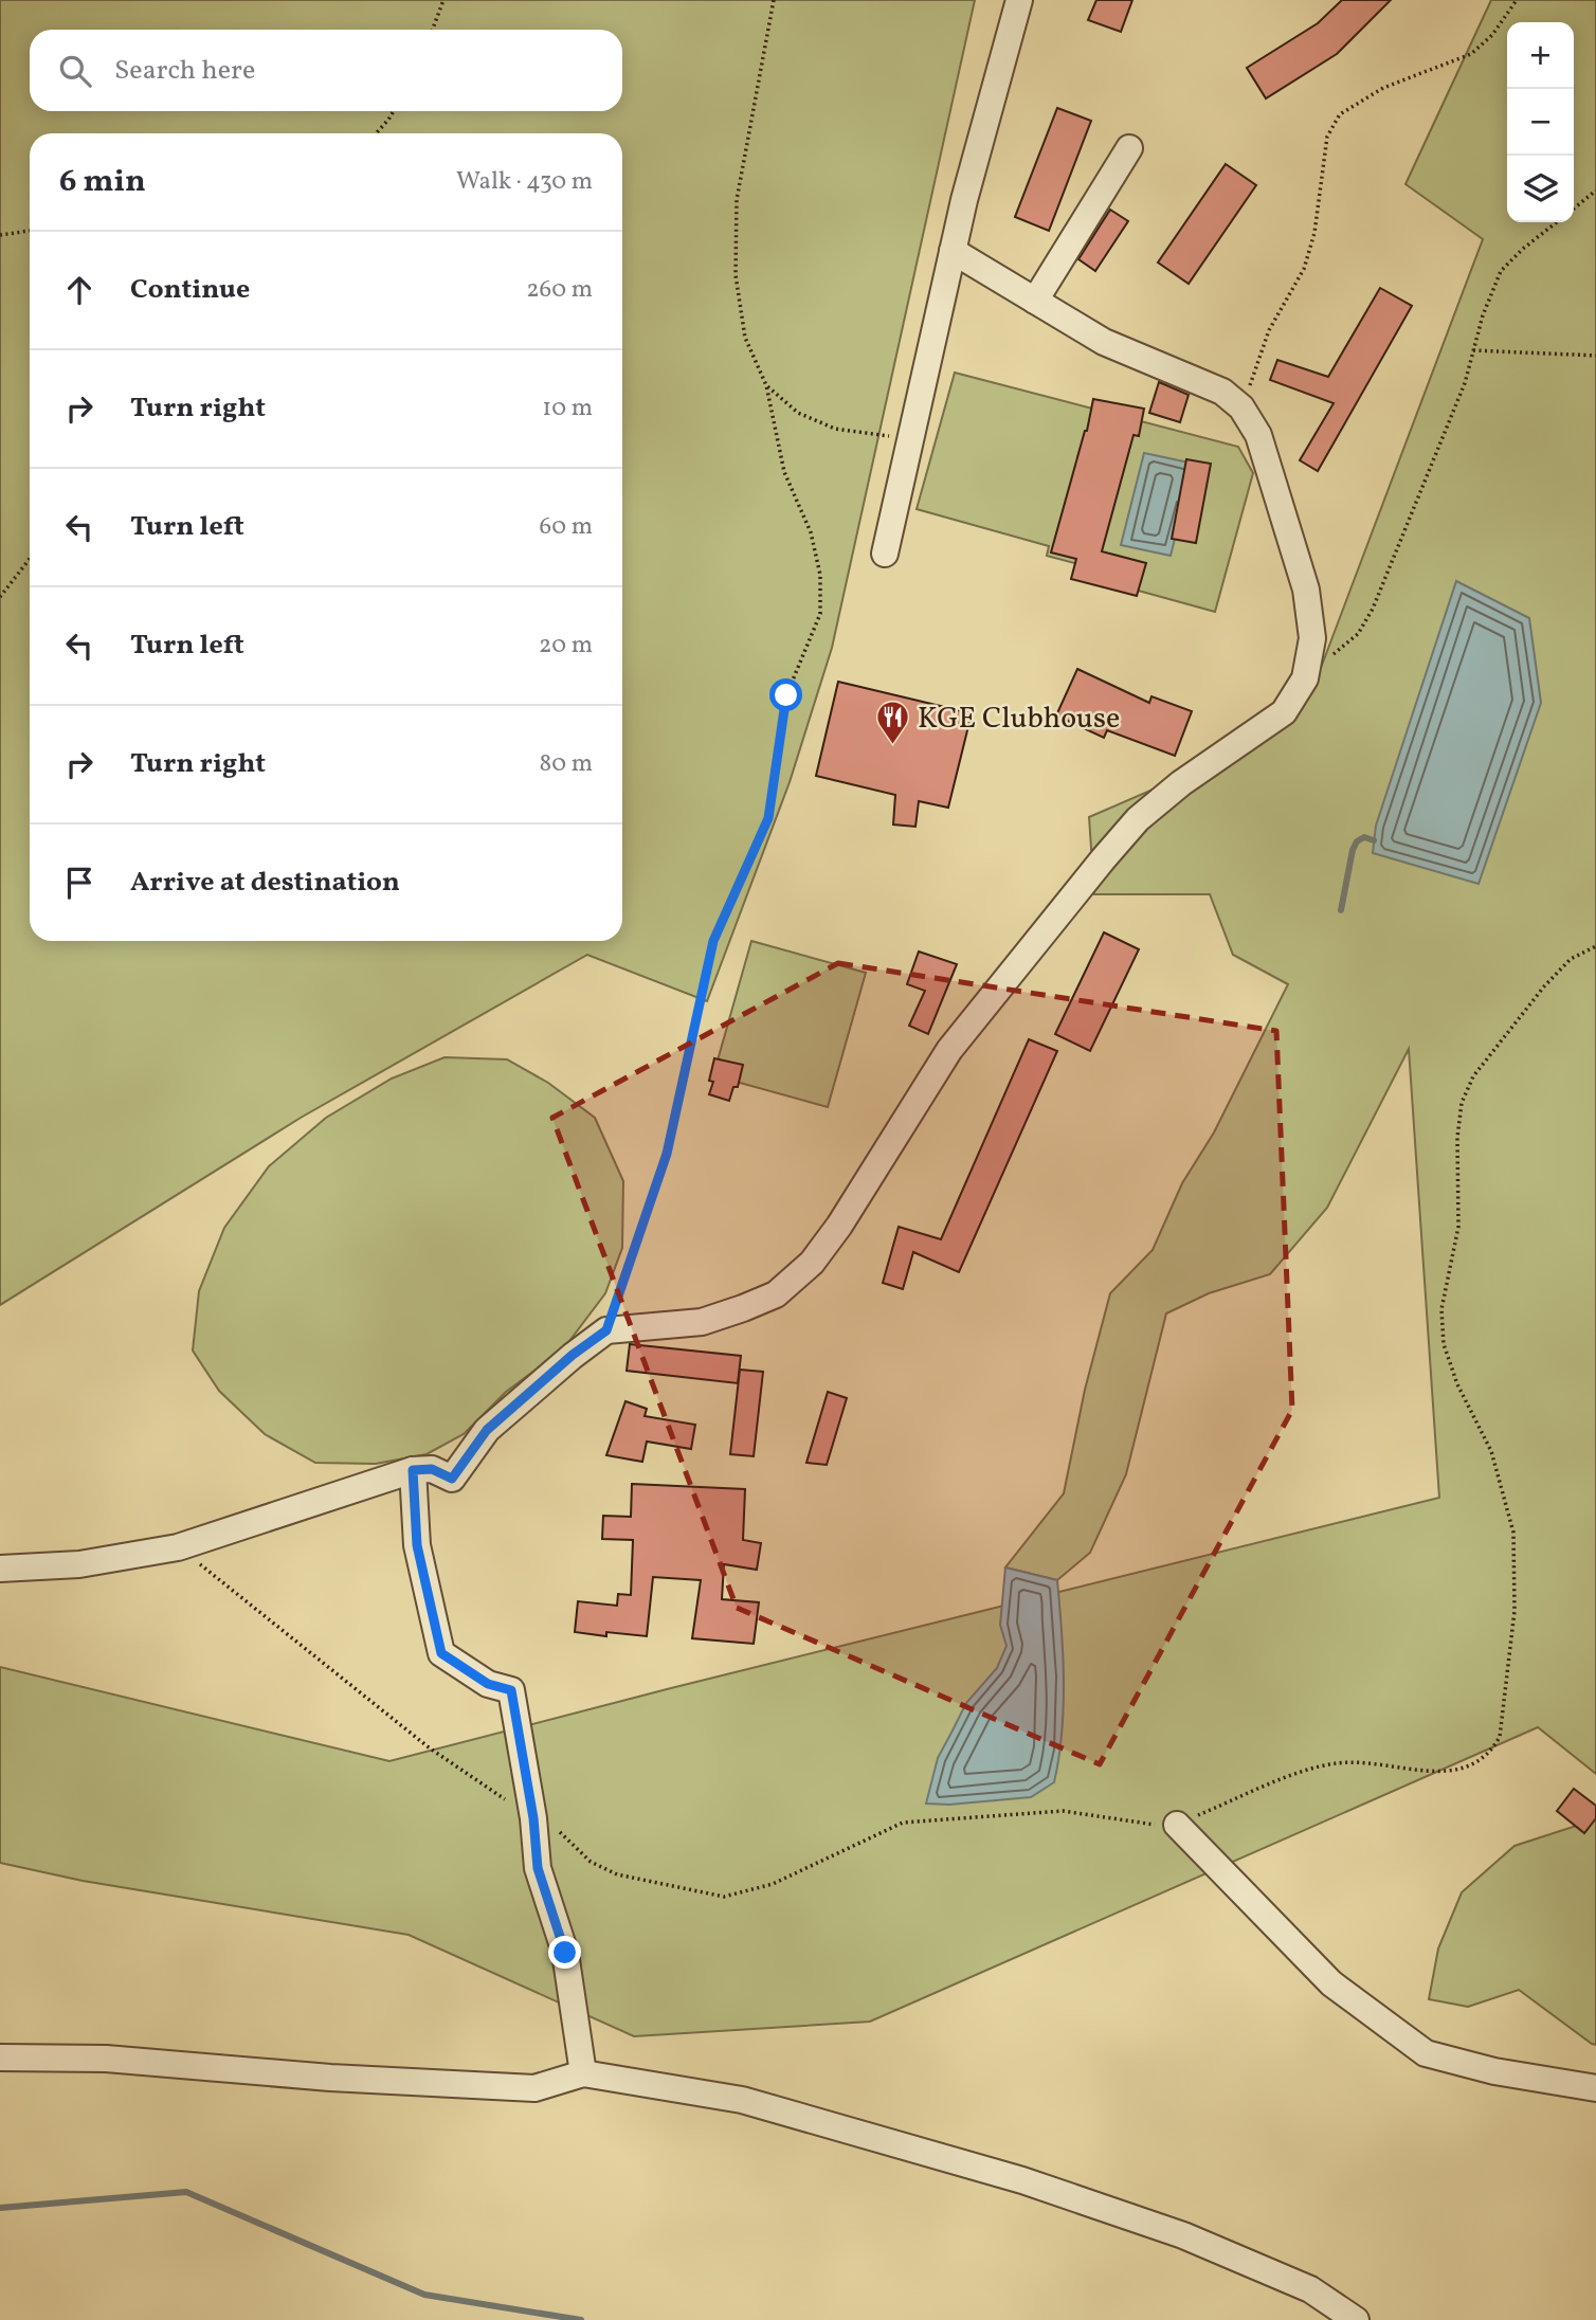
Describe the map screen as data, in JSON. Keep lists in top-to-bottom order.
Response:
{
  "places": {
    "restaurant": ["KGE Clubhouse"]
  },
  "page": {
    "map_buttons": ["+", "−"],
    "search": "Search here",
    "heading": ["6 min", "Walk · 430 m"],
    "list": [
      ["Continue", "260 m"],
      ["Turn right", "10 m"],
      ["Turn left", "60 m"],
      ["Turn left", "20 m"],
      ["Turn right", "80 m"],
      "Arrive at destination"
    ]
  }
}
